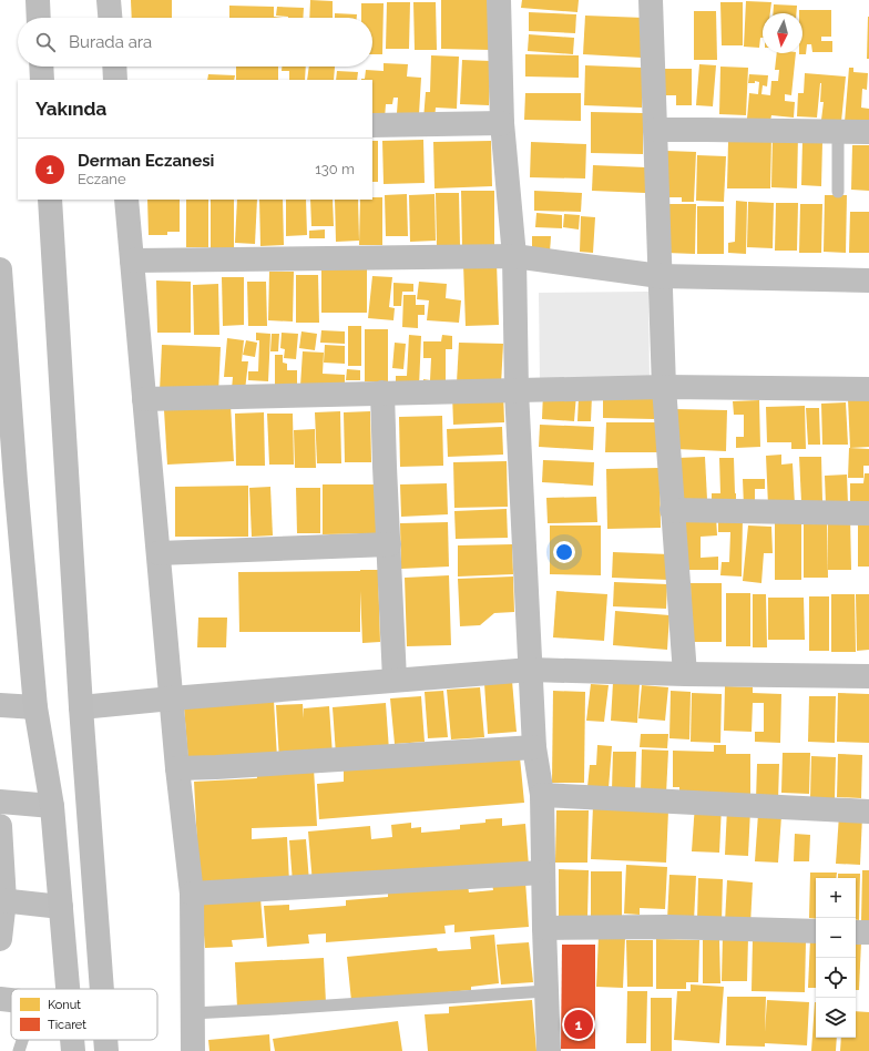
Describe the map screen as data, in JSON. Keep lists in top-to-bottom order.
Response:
{
  "legend": ["Konut", "Ticaret"],
  "north": "bottom",
  "page": {
    "search": "Burada ara",
    "heading": "Yakında",
    "list": [
      {
        "mark": "1",
        "name": "Derman Eczanesi",
        "note": "Eczane",
        "value": "130 m"
      }
    ],
    "map_buttons": ["+", "−"],
    "pins": "1"
  }
}
